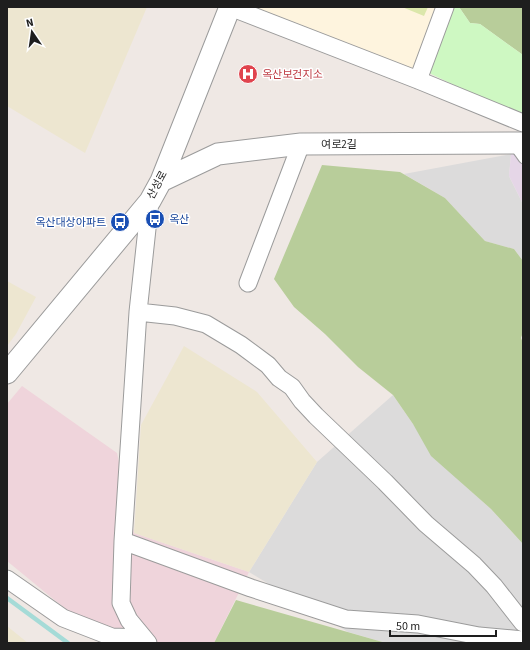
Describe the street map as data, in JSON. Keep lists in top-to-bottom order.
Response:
{
  "streets": {
    "street": ["여로2길", "산성로"]
  },
  "crossings": [
    ["여로2길", "산성로"]
  ],
  "places": {
    "hospital": ["옥산보건지소"],
    "bus stop": ["옥산", "옥산대상아파트"]
  },
  "scale_bar": "50 m",
  "north": "top"
}
